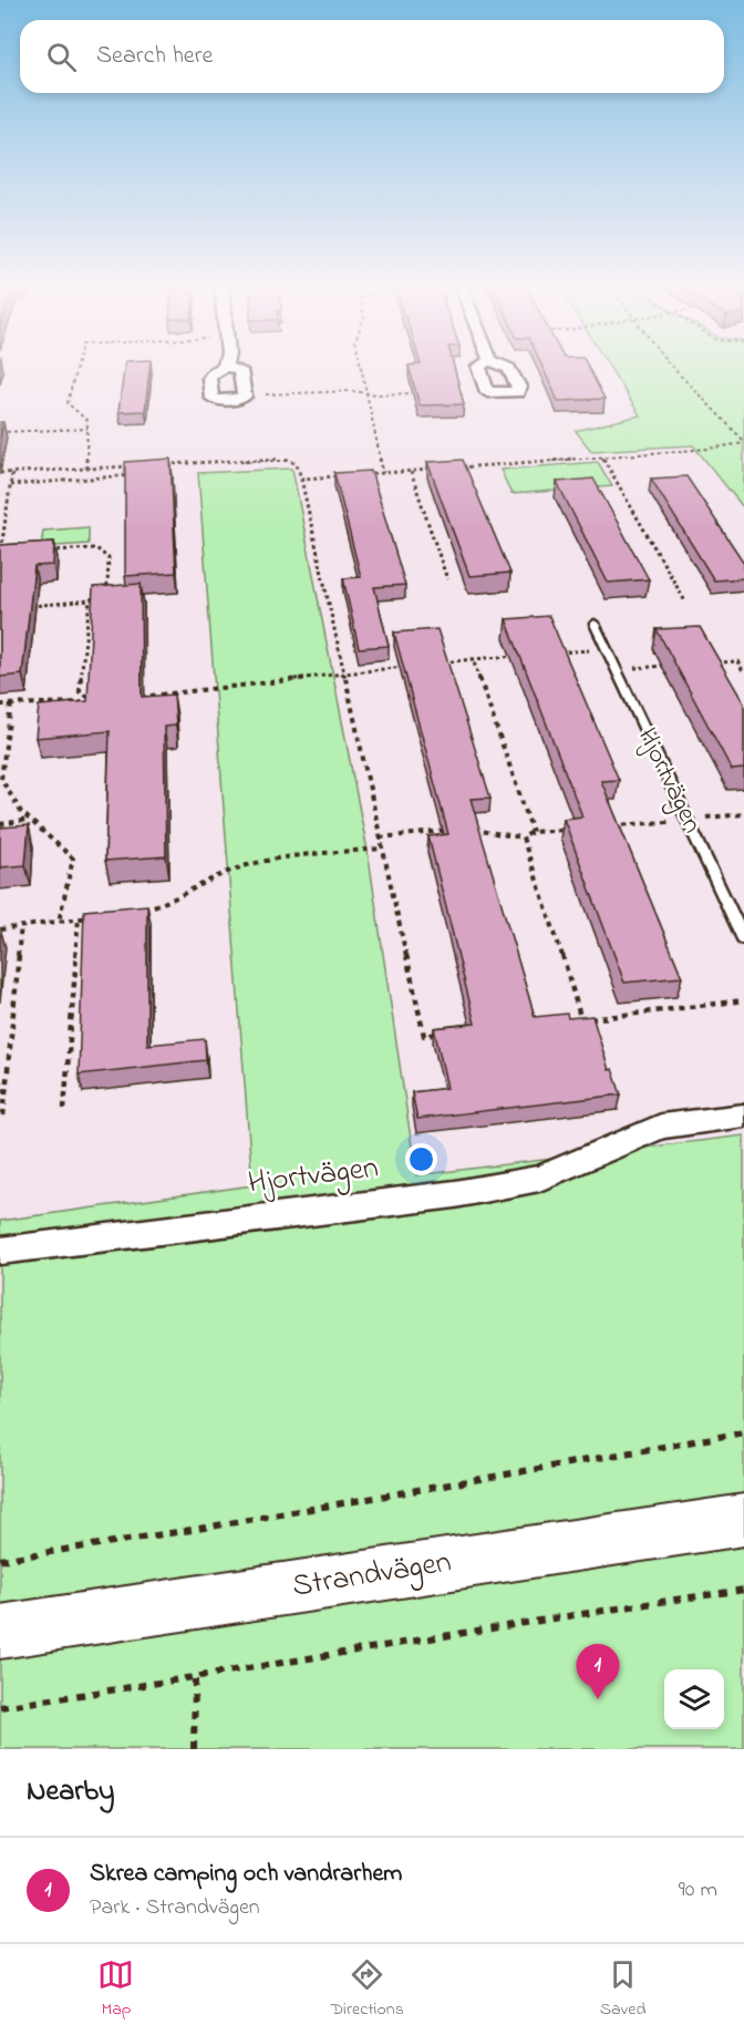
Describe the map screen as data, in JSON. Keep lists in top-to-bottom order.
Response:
{
  "streets": {
    "street": ["Hjortvägen", "Strandvägen"]
  },
  "page": {
    "search": "Search here",
    "pins": "1",
    "heading": "Nearby",
    "list": [
      {
        "mark": "1",
        "name": "Skrea camping och vandrarhem",
        "note": "Park · Strandvägen",
        "value": "90 m"
      }
    ],
    "nav": ["Map", "Directions", "Saved"]
  }
}
